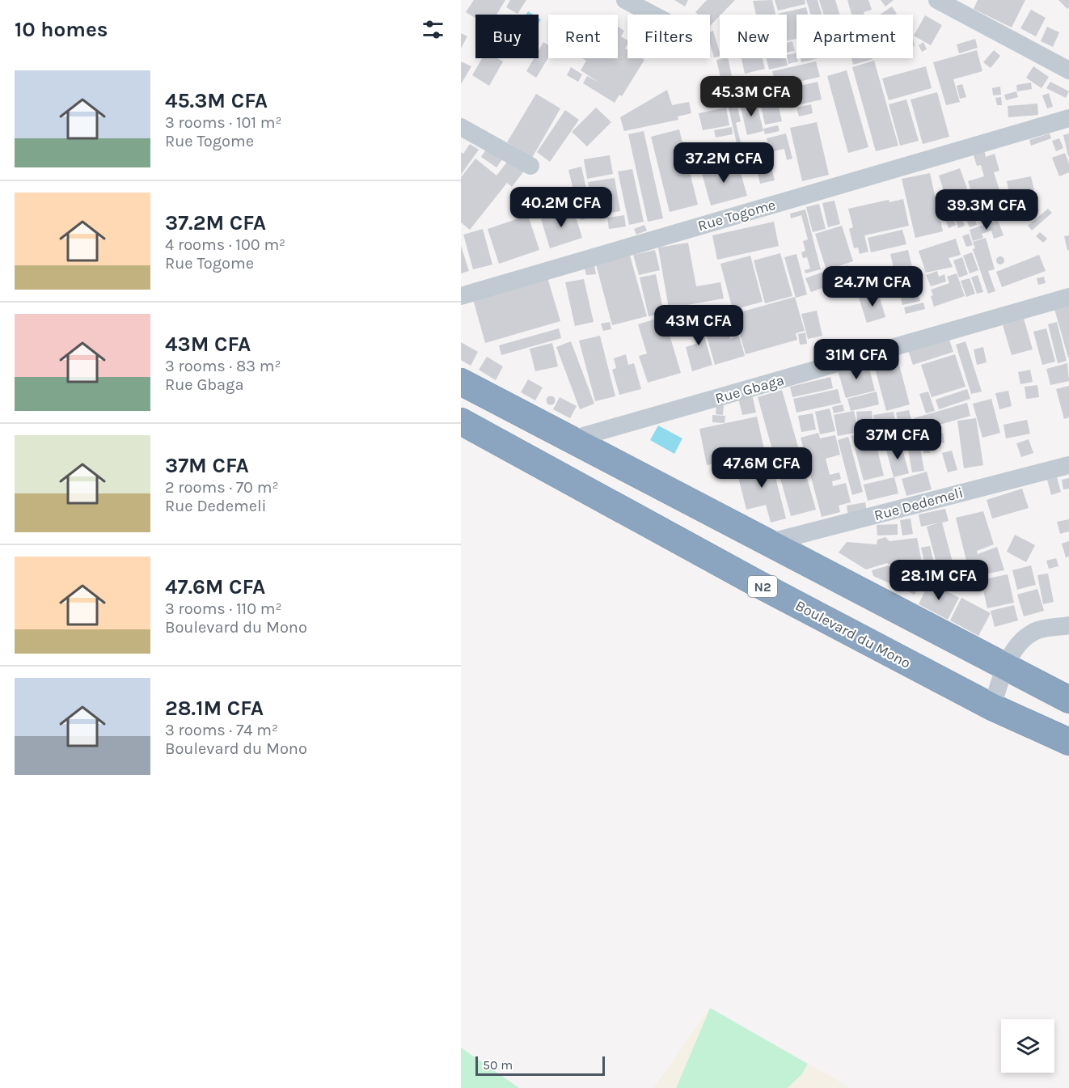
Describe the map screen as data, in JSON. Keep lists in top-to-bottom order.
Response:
{
  "streets": {
    "highway": ["N2", "Boulevard du Mono"],
    "street": ["Rue Togome", "Rue Gbaga", "Rue Dedemeli"]
  },
  "scale_bar": "50 m",
  "page": {
    "heading": "10 homes",
    "chip": [
      "Buy",
      "Rent",
      "Filters",
      "New",
      "Apartment"
    ],
    "list": [
      {
        "name": "45.3M CFA",
        "note": "3 rooms · 101 m² · Rue Togome"
      },
      {
        "name": "37.2M CFA",
        "note": "4 rooms · 100 m² · Rue Togome"
      },
      {
        "name": "43M CFA",
        "note": "3 rooms · 83 m² · Rue Gbaga"
      },
      {
        "name": "37M CFA",
        "note": "2 rooms · 70 m² · Rue Dedemeli"
      },
      {
        "name": "47.6M CFA",
        "note": "3 rooms · 110 m² · Boulevard du Mono"
      },
      {
        "name": "28.1M CFA",
        "note": "3 rooms · 74 m² · Boulevard du Mono"
      }
    ],
    "price": [
      "45.3M CFA",
      "37.2M CFA",
      "40.2M CFA",
      "39.3M CFA",
      "24.7M CFA",
      "43M CFA",
      "31M CFA",
      "37M CFA",
      "47.6M CFA",
      "28.1M CFA"
    ],
    "scale": "50 m"
  }
}
